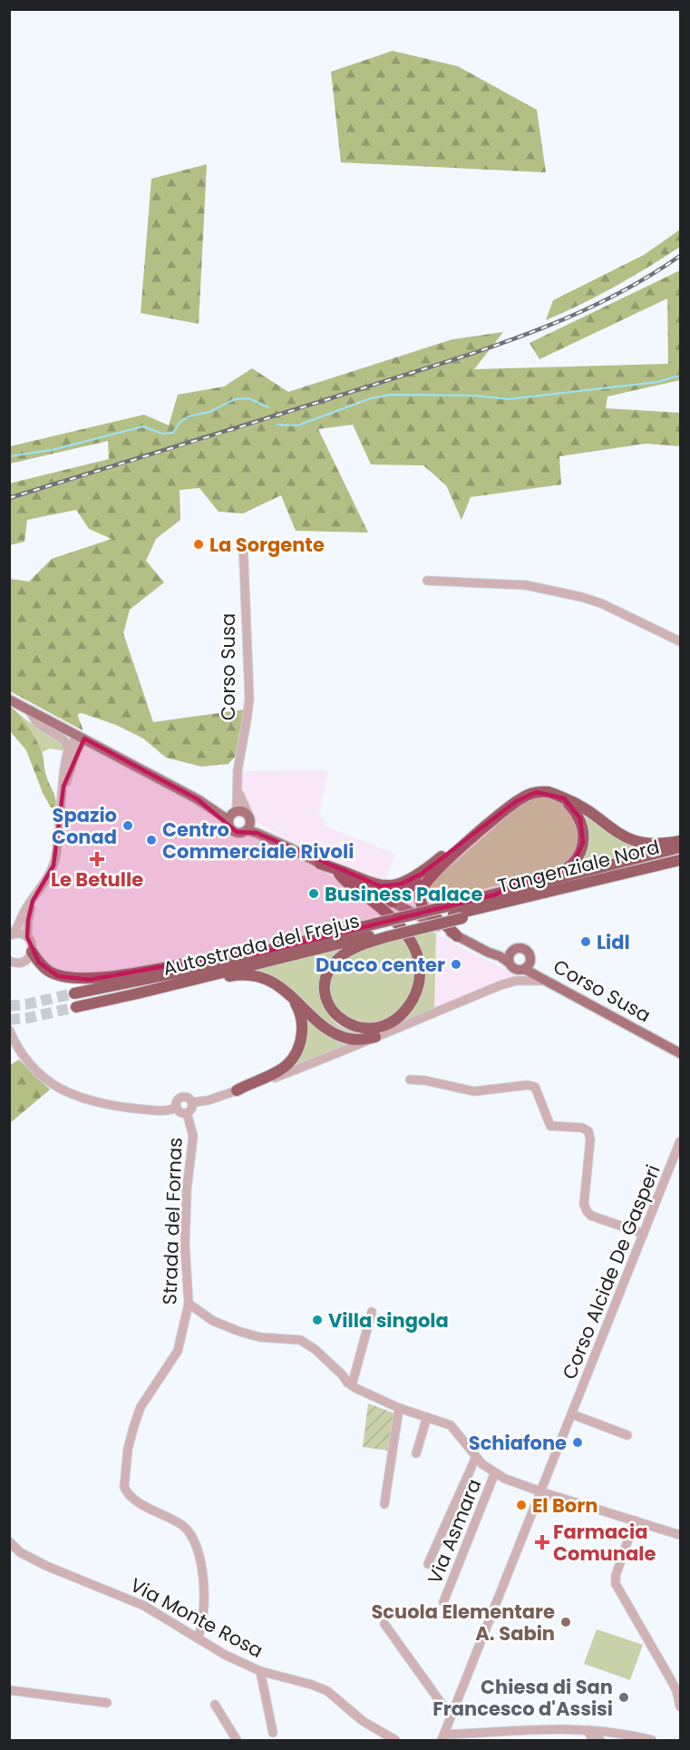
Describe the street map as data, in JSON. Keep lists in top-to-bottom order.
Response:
{
  "streets": {
    "highway": ["Tangenziale Nord", "Autostrada del Frejus"],
    "main road": ["Corso Susa"],
    "street": [
      "Strada del Fornas",
      "Corso Alcide De Gasperi",
      "Via Asmara",
      "Via Monte Rosa"
    ]
  },
  "crossings": [
    ["Tangenziale Nord", "Autostrada del Frejus"],
    ["Strada del Fornas", "Via Monte Rosa"]
  ],
  "places": {
    "other": [
      "La Sorgente",
      "Spazio Conad",
      "Centro Commerciale Rivoli",
      "Business Palace",
      "Lidl",
      "Ducco center",
      "Villa singola",
      "Schiafone",
      "El Born",
      "Scuola Elementare A. Sabin",
      "Chiesa di San Francesco d'Assisi"
    ],
    "health": ["Le Betulle", "Farmacia Comunale"]
  }
}
